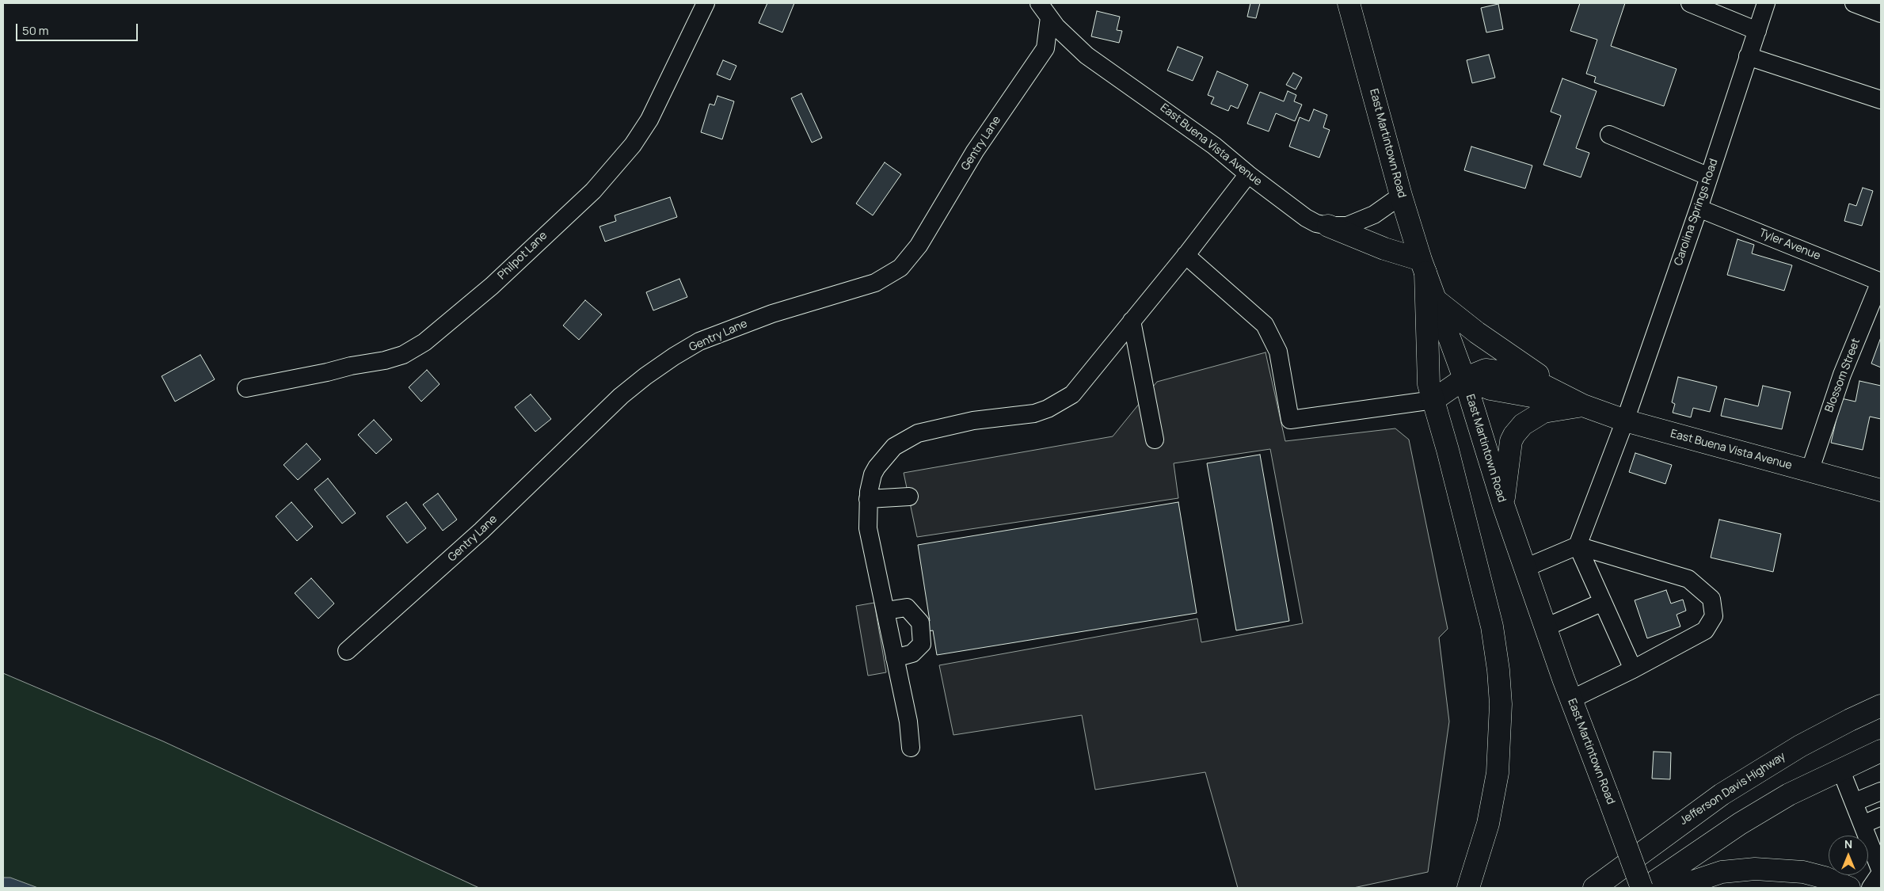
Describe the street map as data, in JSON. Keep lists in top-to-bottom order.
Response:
{
  "streets": {
    "main road": ["East Martintown Road", "East Buena Vista Avenue", "Jefferson Davis Highway"],
    "street": [
      "Gentry Lane",
      "Carolina Springs Road",
      "Tyler Avenue",
      "Philpot Lane",
      "Blossom Street"
    ]
  },
  "crossings": [
    ["Gentry Lane", "East Buena Vista Avenue"],
    ["East Martintown Road", "East Buena Vista Avenue"],
    ["East Buena Vista Avenue", "Carolina Springs Road"],
    ["East Buena Vista Avenue", "Blossom Street"],
    ["Carolina Springs Road", "Tyler Avenue"],
    ["Tyler Avenue", "Blossom Street"]
  ],
  "scale_bar": "50 m",
  "north": "top"
}
